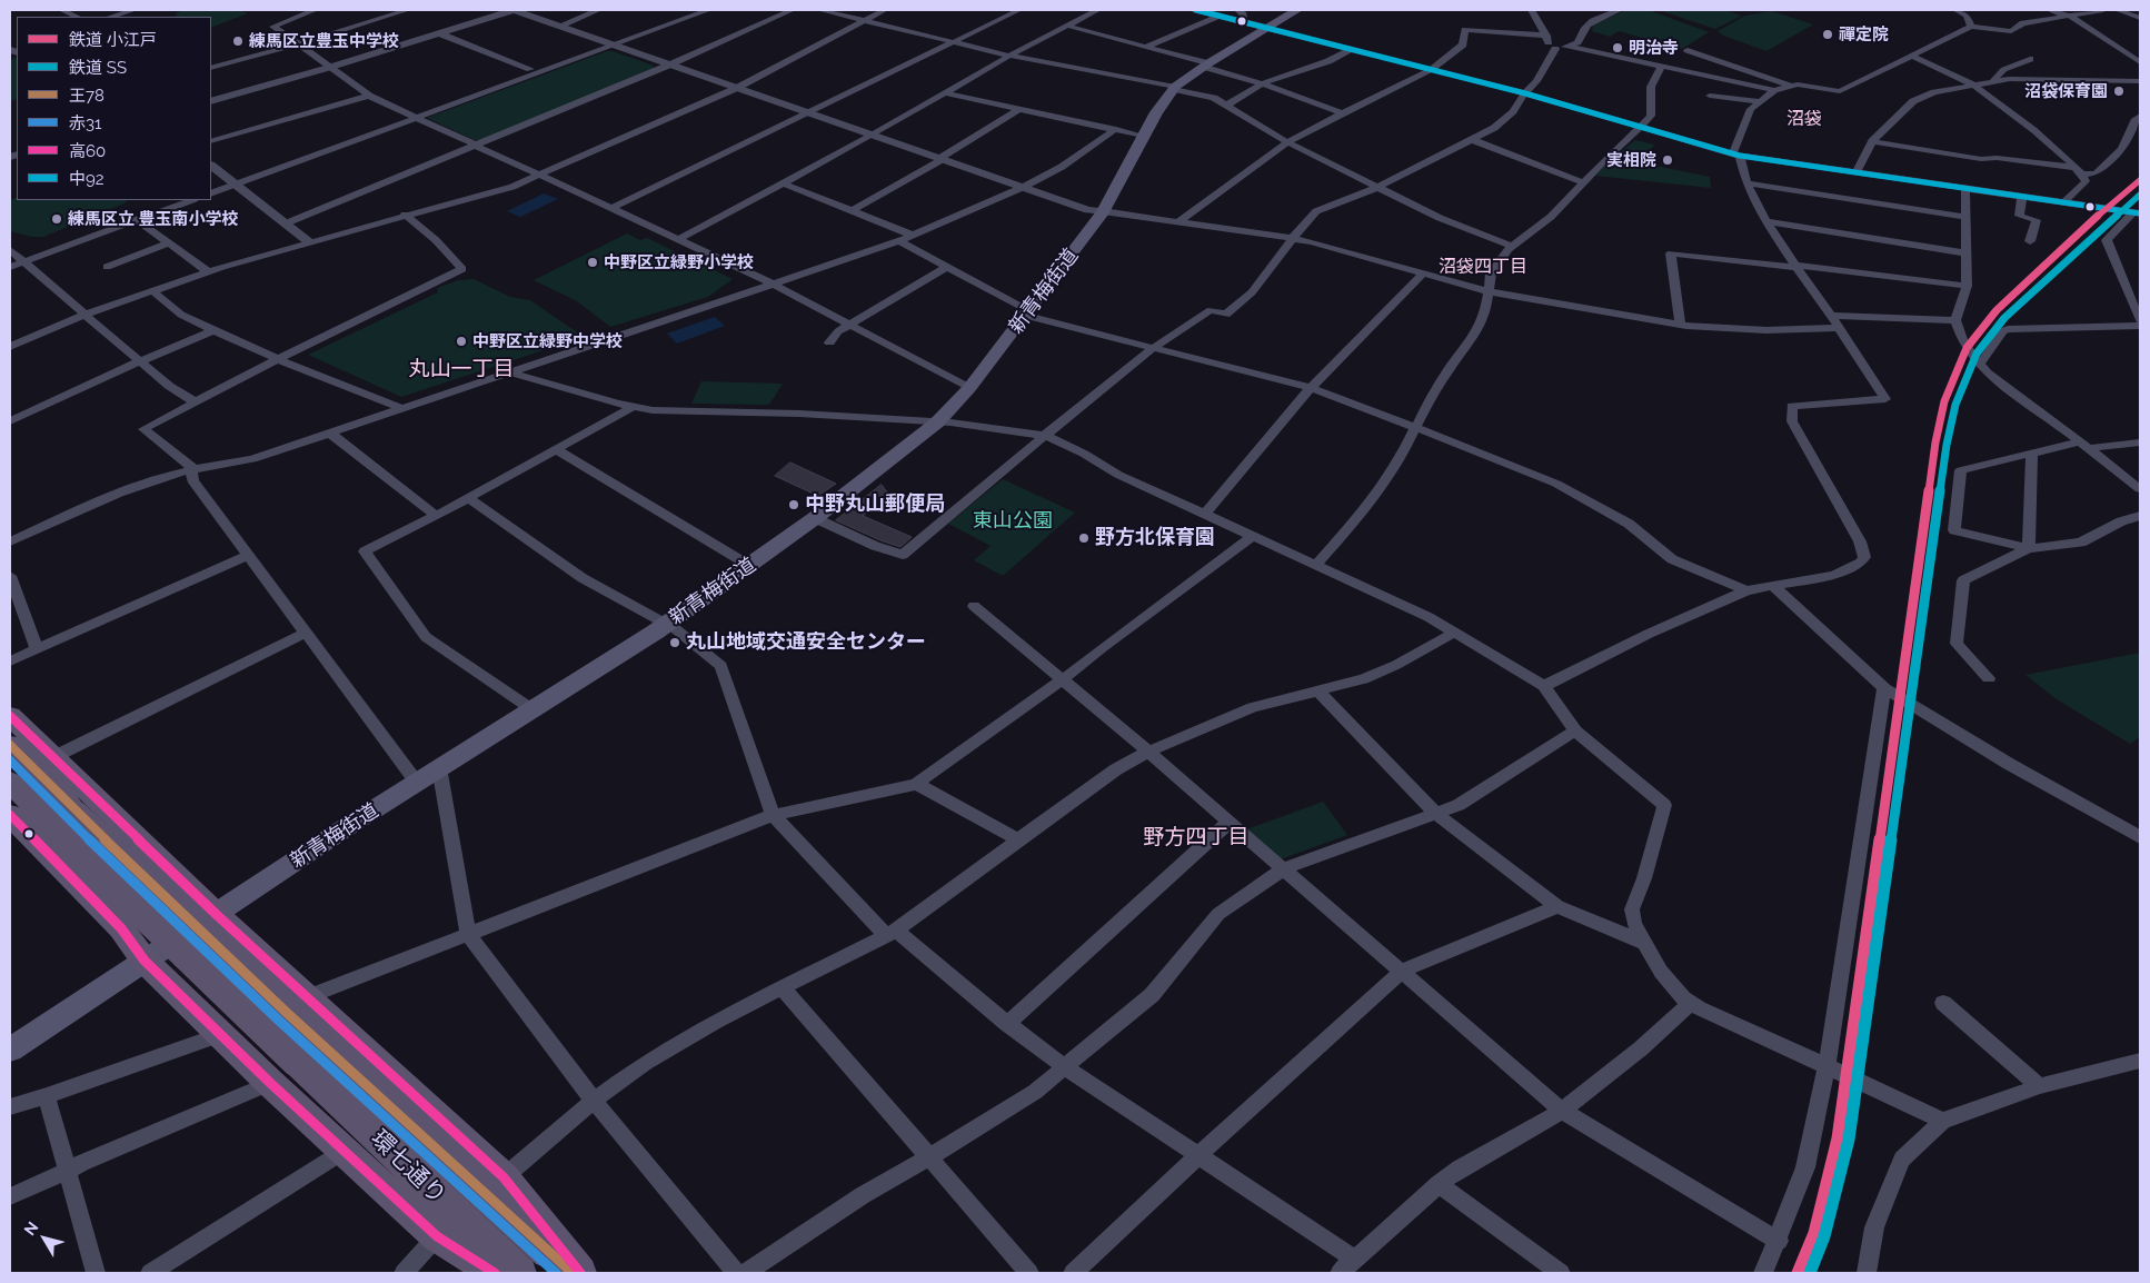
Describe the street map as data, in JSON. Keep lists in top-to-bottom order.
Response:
{
  "streets": {
    "main road": ["新青梅街道", "環七通り"]
  },
  "districts": [
    "沼袋",
    "沼袋四丁目",
    "丸山一丁目",
    "野方四丁目"
  ],
  "parks": ["東山公園"],
  "places": [
    "禪定院",
    "練馬区立豊玉中学校",
    "明治寺",
    "沼袋保育園",
    "実相院",
    "練馬区立 豊玉南小学校",
    "中野区立緑野小学校",
    "中野区立緑野中学校",
    "中野丸山郵便局",
    "野方北保育園",
    "丸山地域交通安全センター"
  ],
  "lines": [
    "transit line 中92",
    "rail line 小江戸",
    "rail line SS",
    "transit line 高60",
    "transit line 王78",
    "transit line 赤31"
  ],
  "legend": [
    "鉄道 小江戸",
    "鉄道 SS",
    "王78",
    "赤31",
    "高60",
    "中92"
  ],
  "north": "top left"
}
